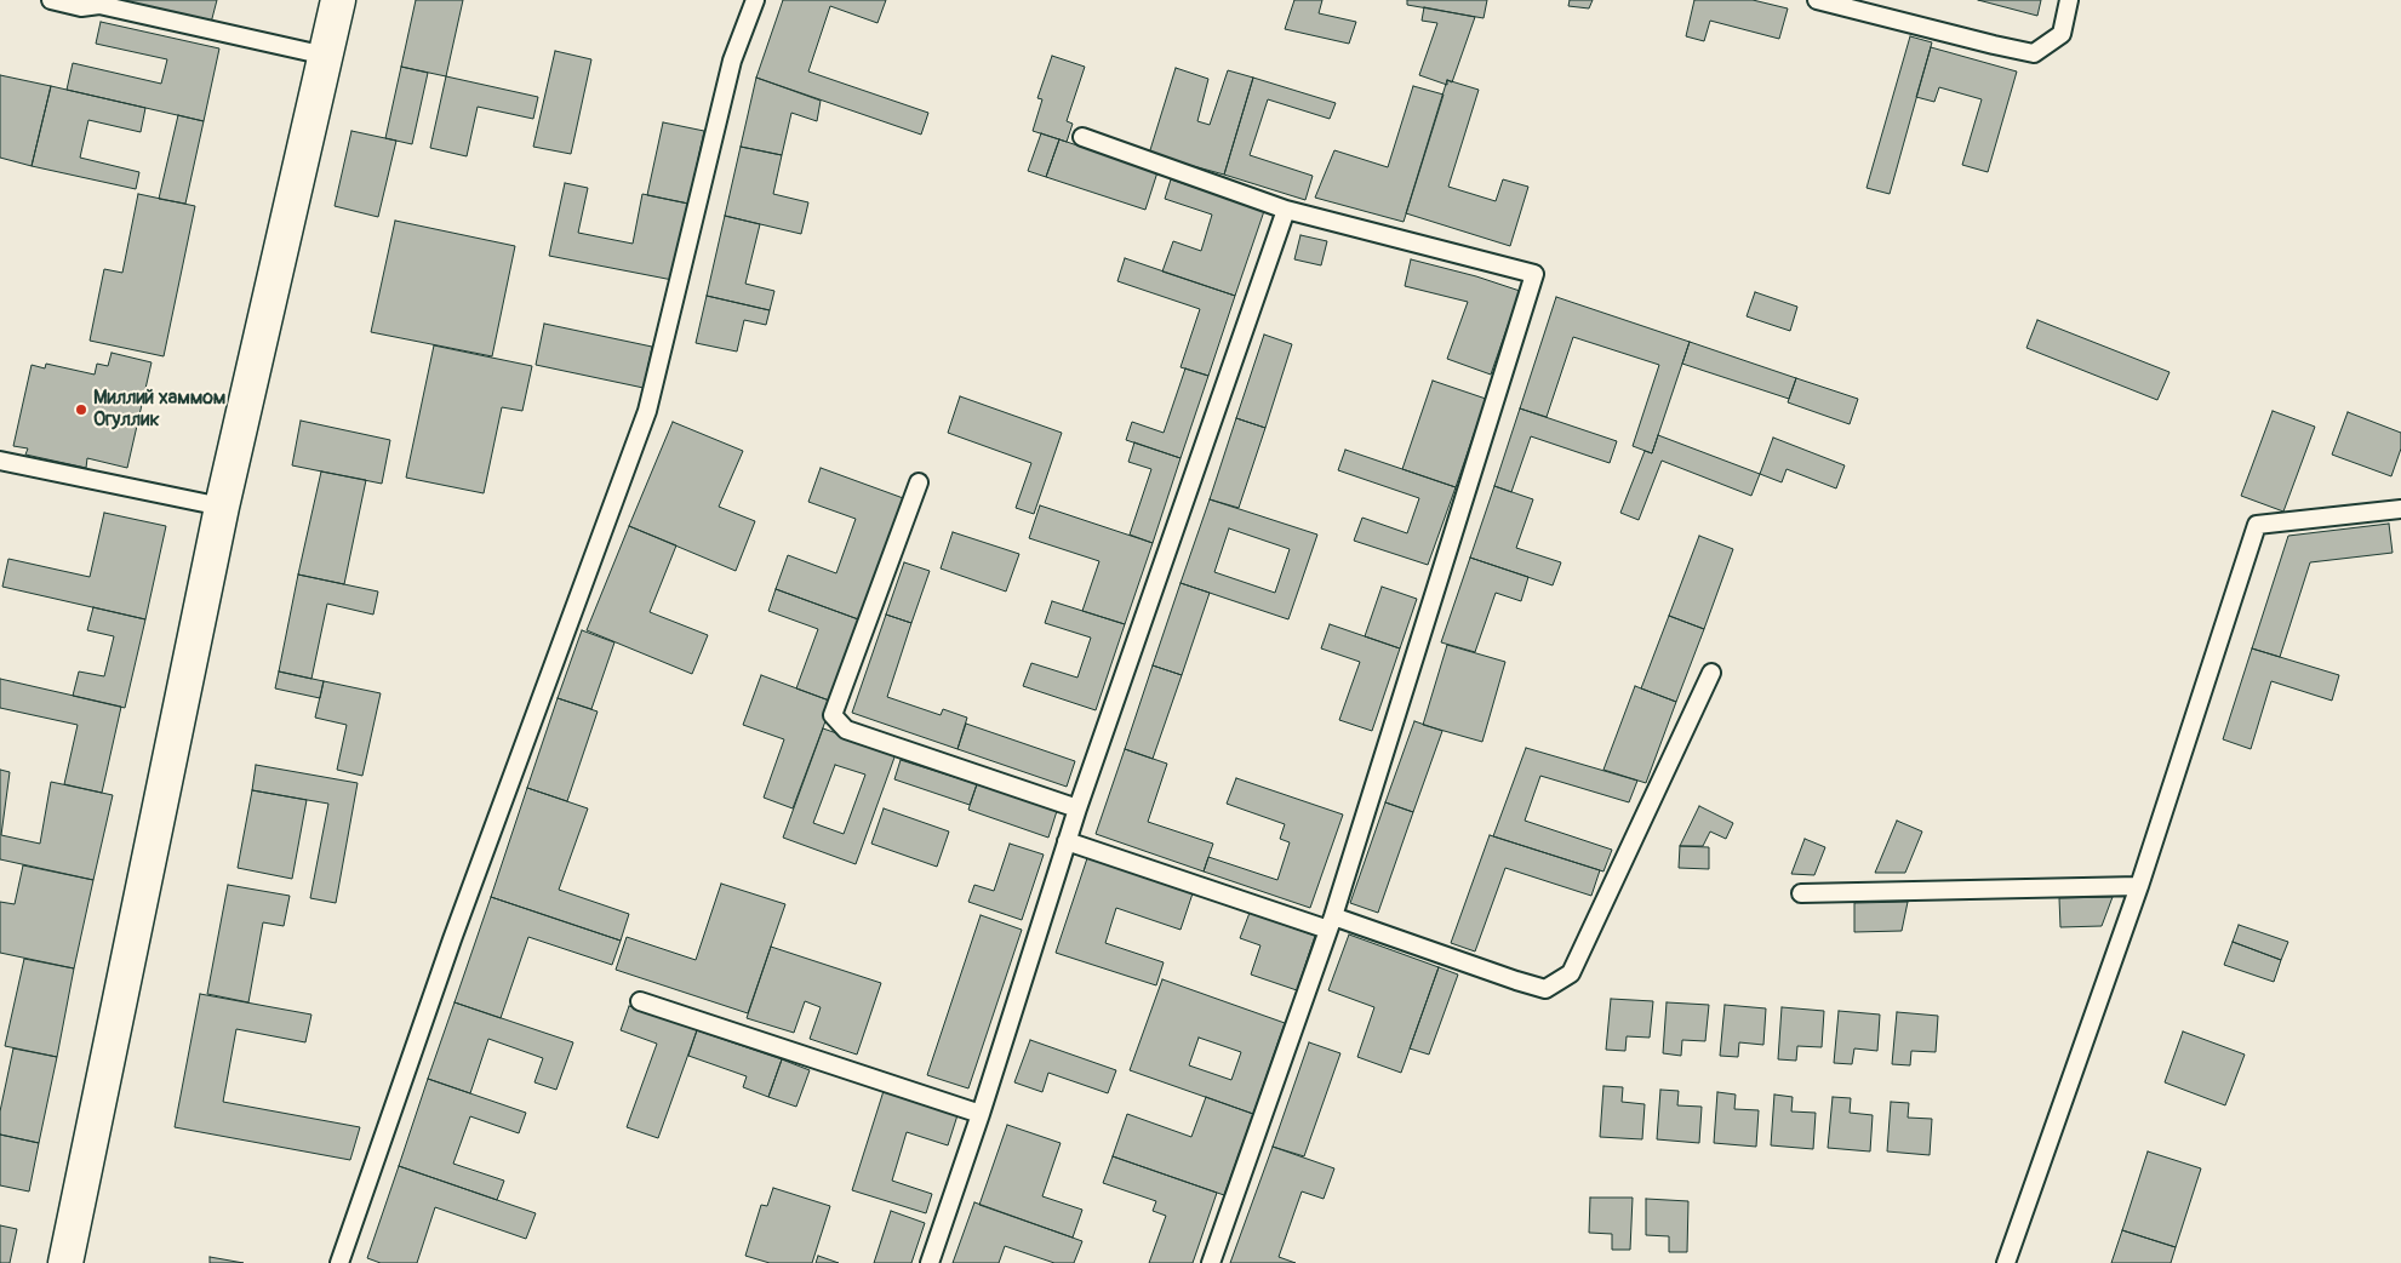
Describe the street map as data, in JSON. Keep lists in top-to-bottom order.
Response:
{
  "places": ["Миллий хаммом Огуллик"]
}
